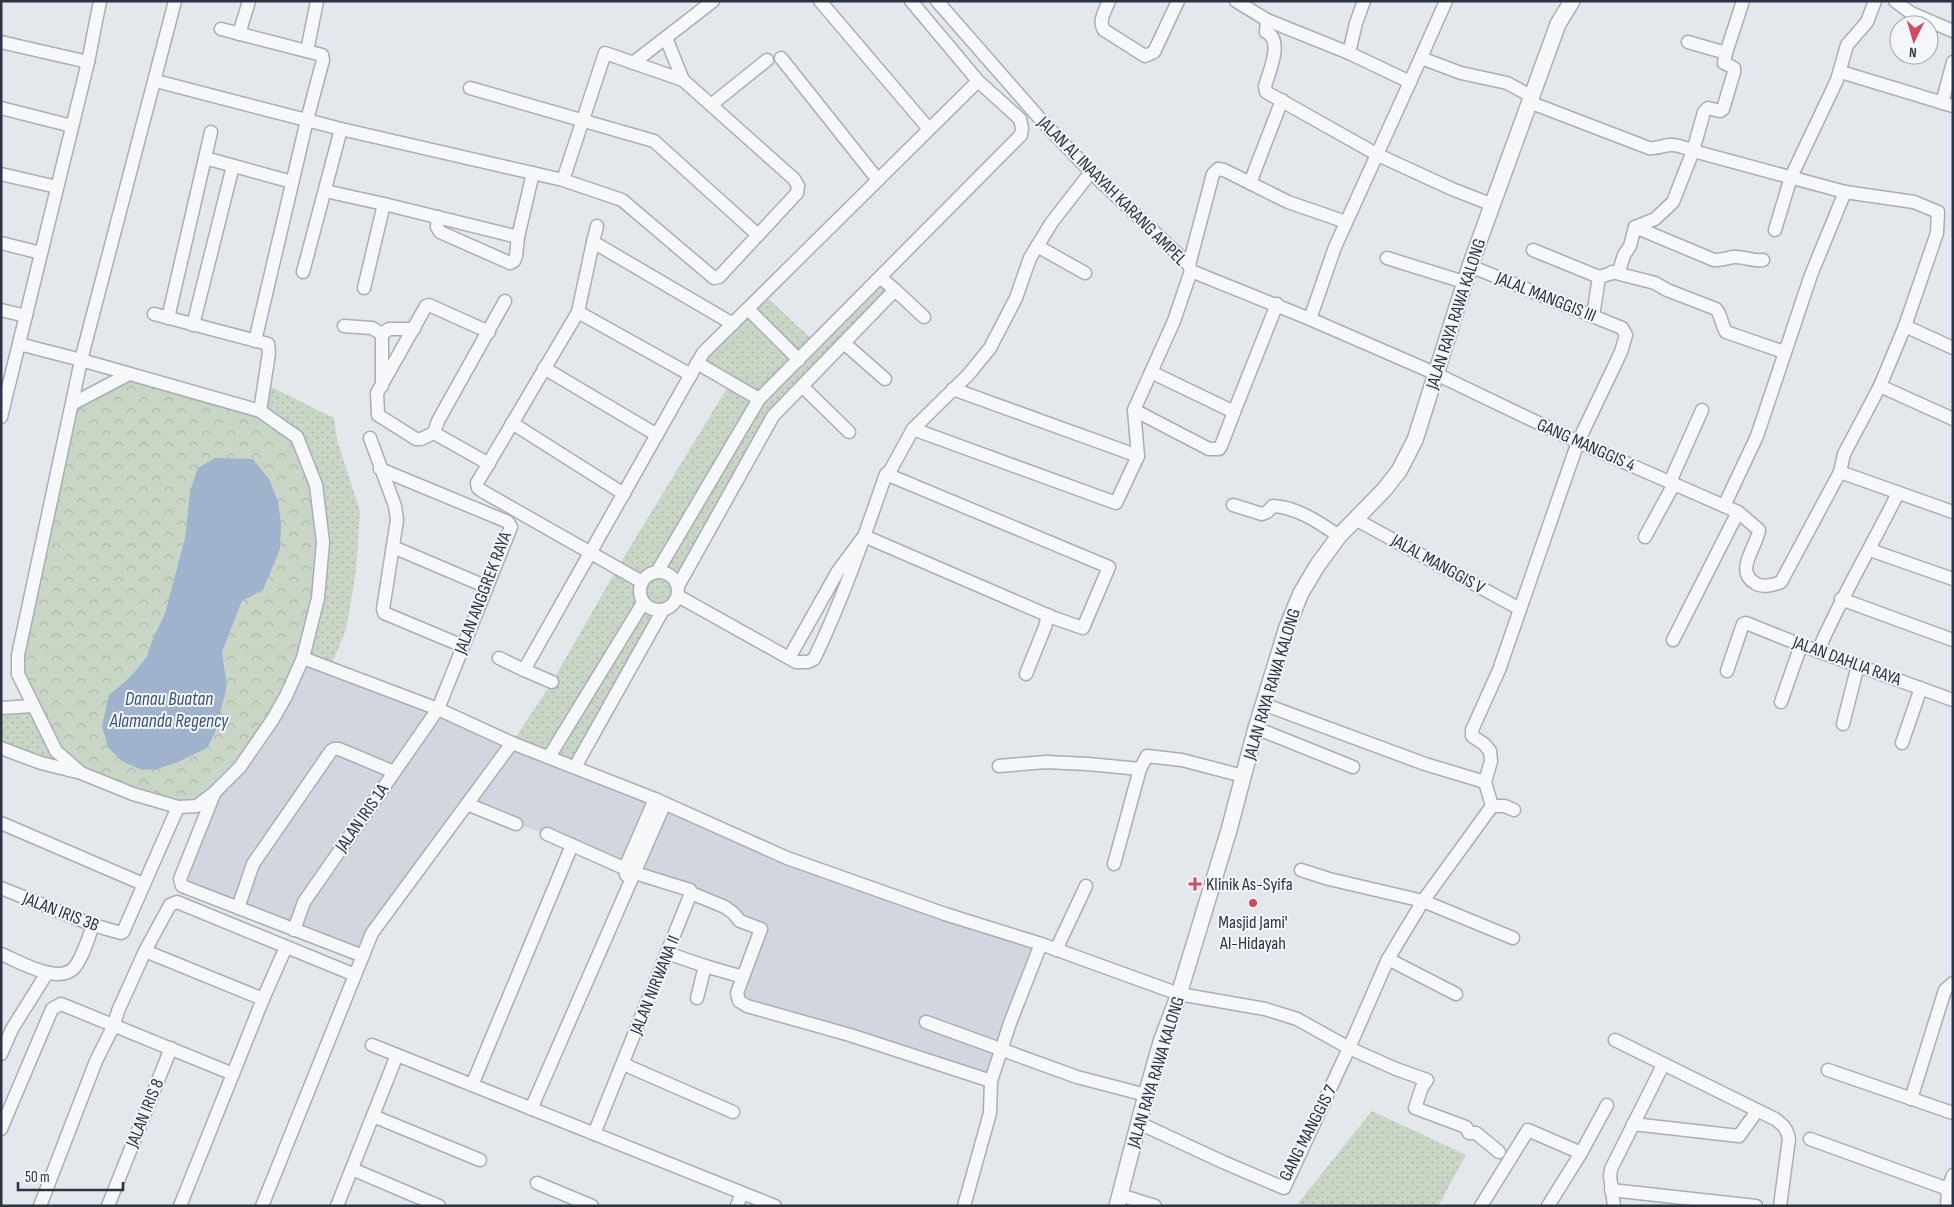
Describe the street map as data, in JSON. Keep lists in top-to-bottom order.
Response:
{
  "streets": {
    "street": [
      "JALAN AL INAAYAH KARANG AMPEL",
      "JALAL MANGGIS III",
      "JALAN RAYA RAWA KALONG",
      "GANG MANGGIS 4",
      "JALAL MANGGIS V",
      "JALAN ANGGREK RAYA",
      "JALAN DAHLIA RAYA",
      "JALAN IRIS 1A",
      "JALAN IRIS 3B",
      "JALAN NIRWANA II",
      "JALAN IRIS 8",
      "GANG MANGGIS 7"
    ]
  },
  "crossings": [
    ["JALAN AL INAAYAH KARANG AMPEL", "JALAN RAYA RAWA KALONG"],
    ["JALAN AL INAAYAH KARANG AMPEL", "GANG MANGGIS 4"],
    ["JALAL MANGGIS III", "JALAN RAYA RAWA KALONG"],
    ["JALAL MANGGIS III", "GANG MANGGIS 4"],
    ["JALAN RAYA RAWA KALONG", "GANG MANGGIS 4"],
    ["JALAN RAYA RAWA KALONG", "JALAL MANGGIS V"],
    ["JALAN RAYA RAWA KALONG", "GANG MANGGIS 7"],
    ["JALAN ANGGREK RAYA", "JALAN IRIS 1A"]
  ],
  "water": ["Danau Buatan Alamanda Regency"],
  "places": {
    "health": ["Klinik As-Syifa"],
    "other": ["Masjid Jami' Al-Hidayah"]
  },
  "scale_bar": "50 m",
  "north": "bottom"
}
